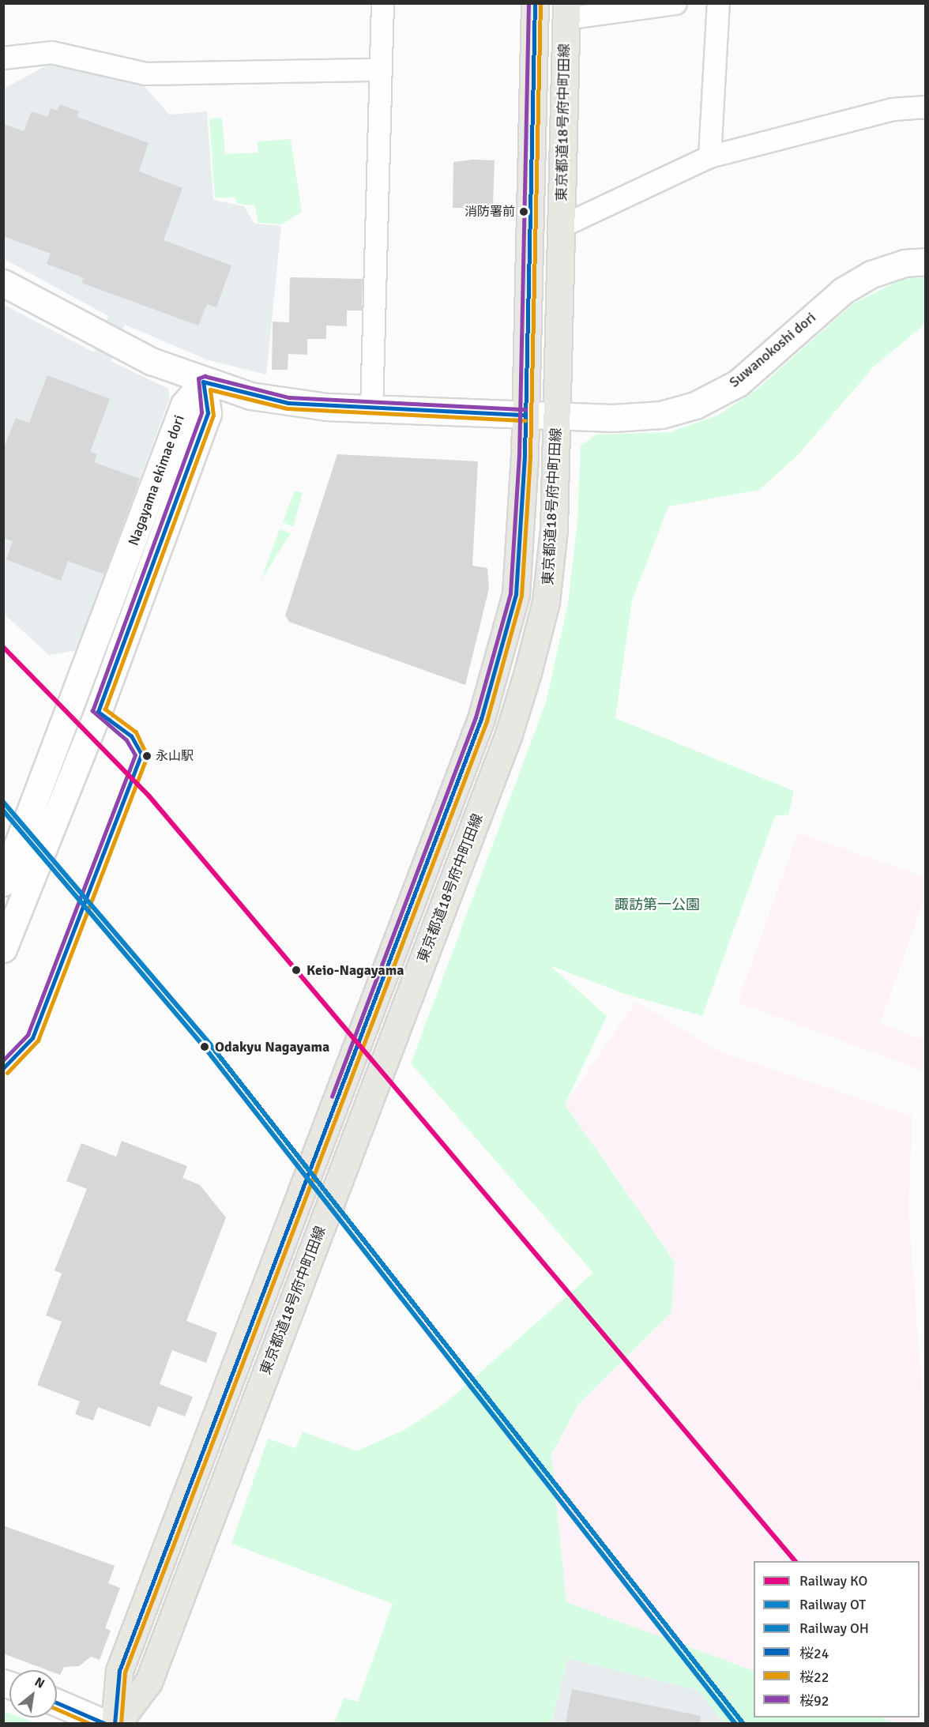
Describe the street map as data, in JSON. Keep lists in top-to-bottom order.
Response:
{
  "streets": {
    "main road": ["東京都道18号府中町田線"],
    "street": ["Suwanokoshi dori", "Nagayama ekimae dori"]
  },
  "crossings": [
    ["東京都道18号府中町田線", "Suwanokoshi dori"],
    ["Suwanokoshi dori", "Nagayama ekimae dori"]
  ],
  "parks": ["諏訪第一公園"],
  "places": [
    "消防署前",
    "永山駅",
    "Keio-Nagayama",
    "Odakyu Nagayama"
  ],
  "lines": [
    "transit line 桜24",
    "transit line 桜22",
    "transit line 桜92",
    "rail line KO",
    "rail line OT",
    "rail line OH"
  ],
  "legend": [
    "Railway KO",
    "Railway OT",
    "Railway OH",
    "桜24",
    "桜22",
    "桜92"
  ],
  "north": "top right"
}
